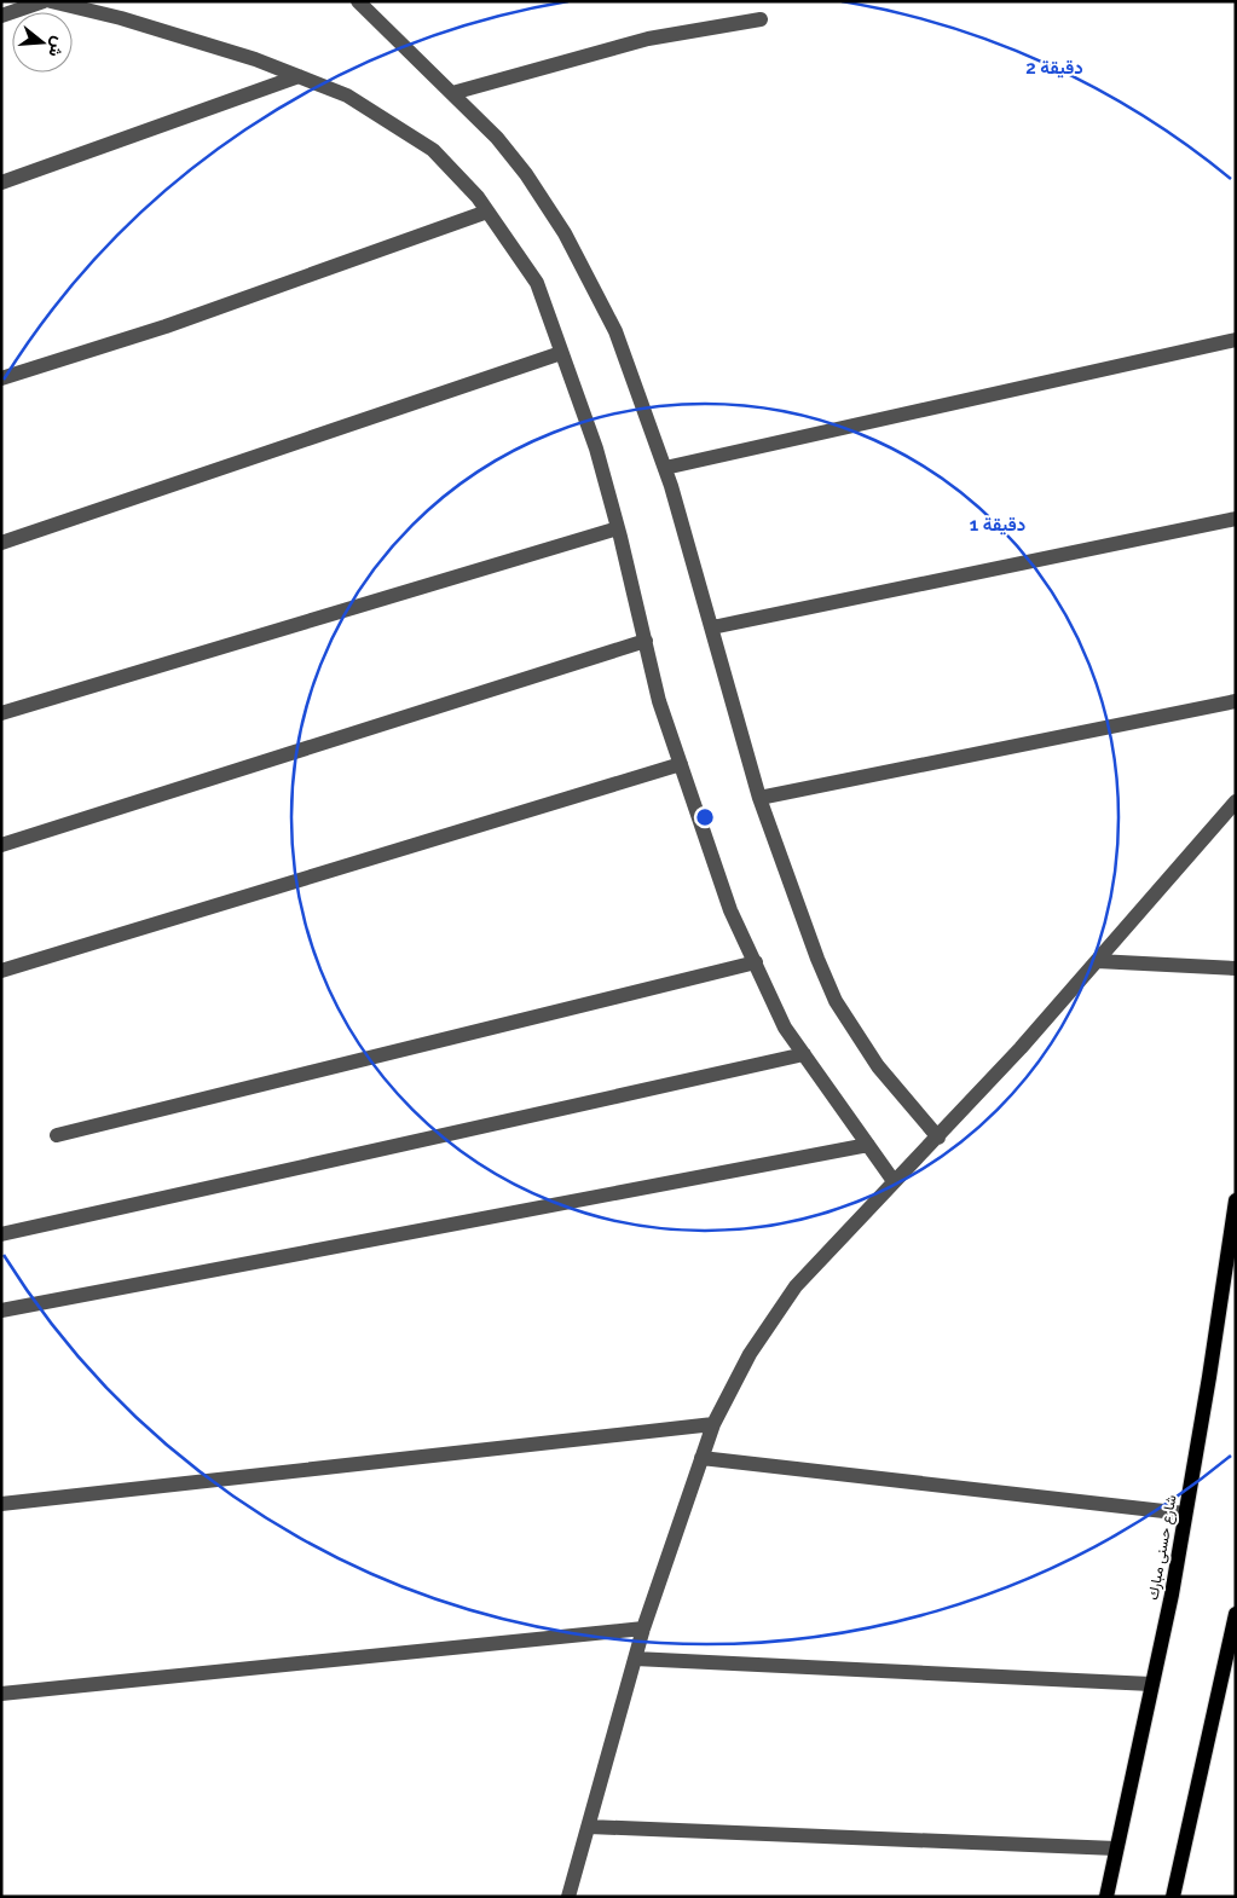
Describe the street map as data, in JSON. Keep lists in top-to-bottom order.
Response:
{
  "streets": {
    "main road": ["شارع حسنى مبارك"]
  },
  "north": "right",
  "rings": ["2 دقيقة", "1 دقيقة"]
}
